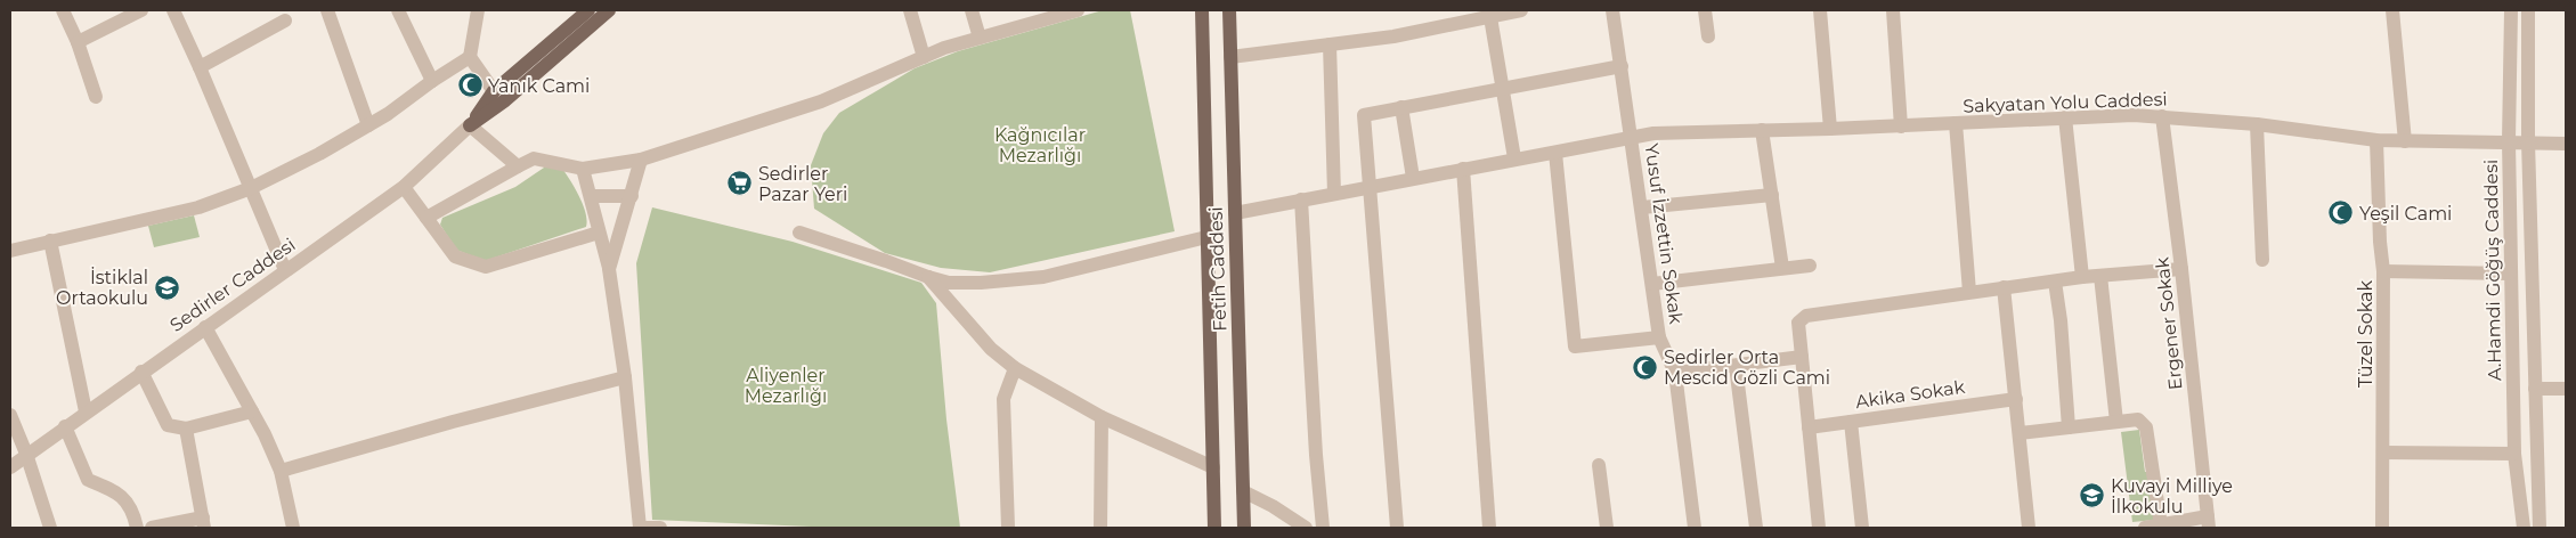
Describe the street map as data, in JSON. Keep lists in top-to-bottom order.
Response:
{
  "streets": {
    "main road": ["Fetih Caddesi", "Sedirler Caddesi"],
    "street": [
      "Sakyatan Yolu Caddesi",
      "Yusuf İzzettin Sokak",
      "A.Hamdi Göğüş Caddesi",
      "Ergener Sokak",
      "Tüzel Sokak",
      "Akika Sokak"
    ]
  },
  "crossings": [
    ["Sakyatan Yolu Caddesi", "Yusuf İzzettin Sokak"],
    ["Sakyatan Yolu Caddesi", "Fetih Caddesi"],
    ["Sakyatan Yolu Caddesi", "A.Hamdi Göğüş Caddesi"],
    ["Sakyatan Yolu Caddesi", "Ergener Sokak"],
    ["Sakyatan Yolu Caddesi", "Tüzel Sokak"]
  ],
  "parks": ["Kağnıcılar Mezarlığı", "Aliyenler Mezarlığı"],
  "places": {
    "mosque": ["Yanık Cami", "Yeşil Cami", "Sedirler Orta Mescid Gözli Cami"],
    "supermarket": ["Sedirler Pazar Yeri"],
    "school or university": ["İstiklal Ortaokulu", "Kuvayi Milliye İlkokulu"]
  }
}
